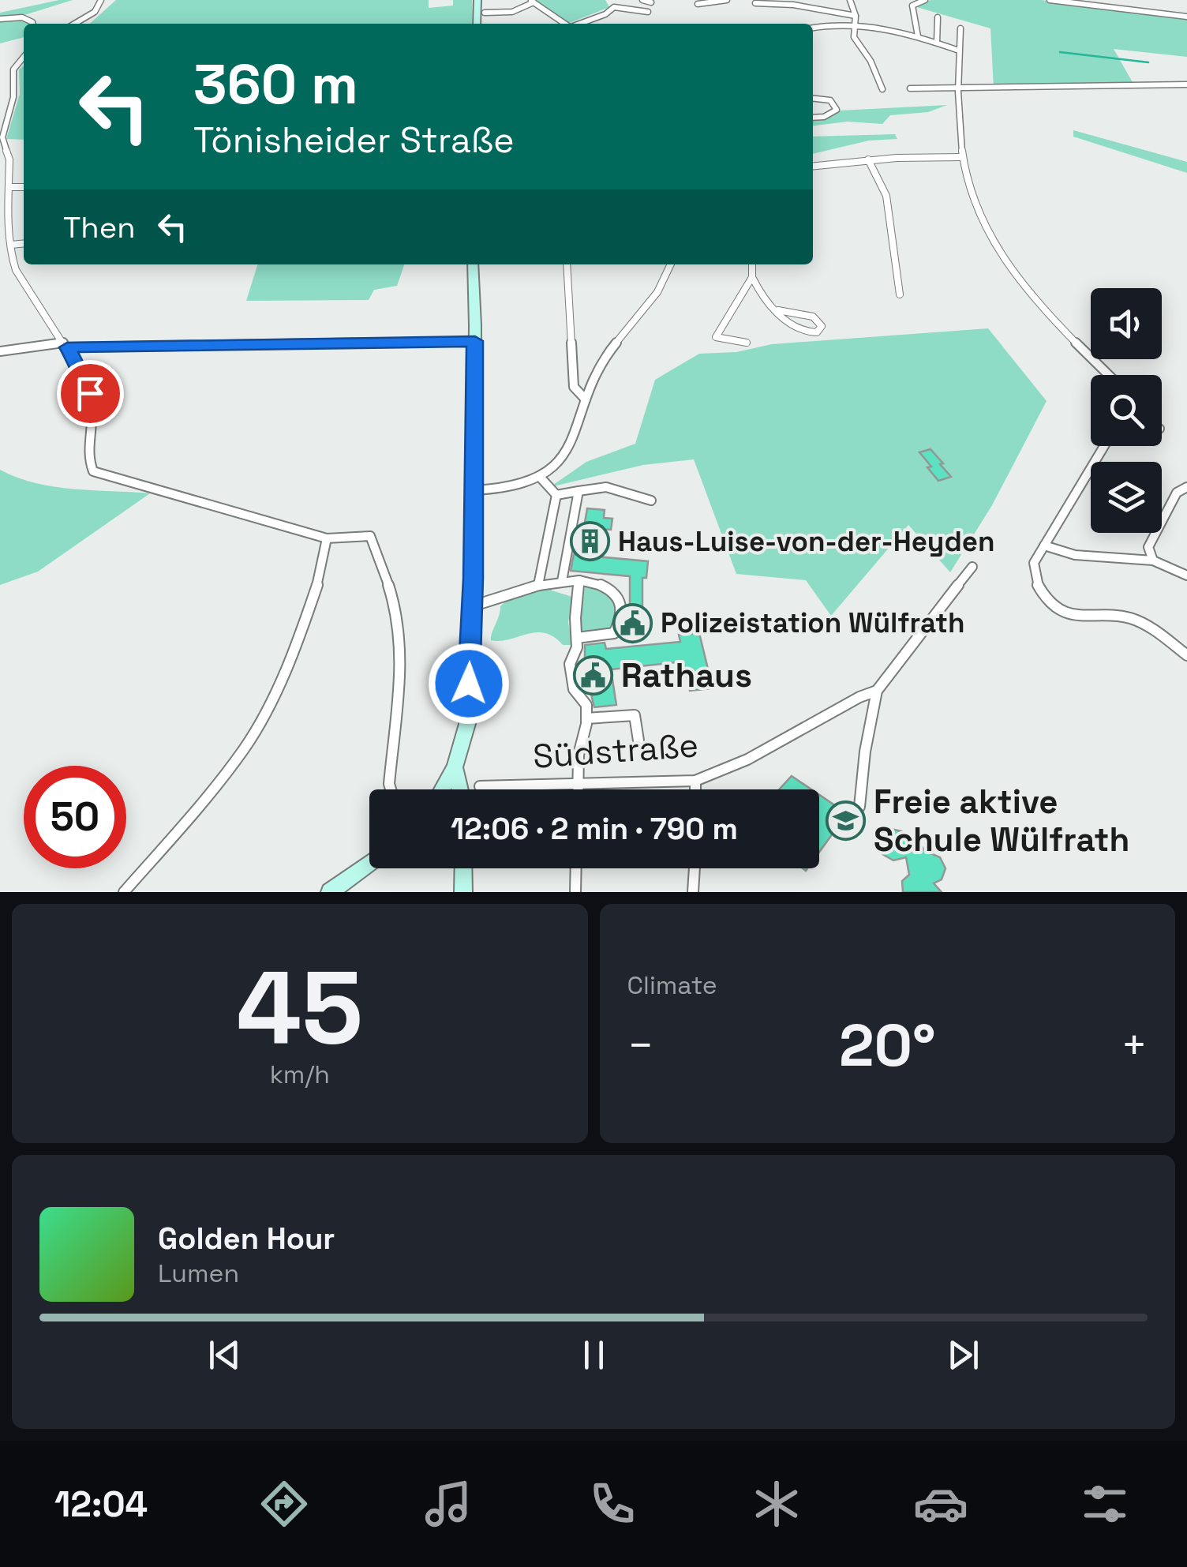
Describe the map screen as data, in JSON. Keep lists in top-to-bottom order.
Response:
{
  "streets": {
    "street": ["Südstraße"]
  },
  "places": {
    "building": ["Haus-Luise-von-der-Heyden"],
    "public building": ["Polizeistation Wülfrath", "Rathaus"],
    "school or university": ["Freie aktive Schule Wülfrath"]
  },
  "page": {
    "turn": ["360 m", "Tönisheider Straße"],
    "then": "Then",
    "limit": "50",
    "trip": "12:06 · 2 min · 790 m",
    "tile": [
      ["45", "km/h"],
      "Climate"
    ],
    "heat": ["−", "20°", "+"],
    "song": ["Golden Hour", "Lumen"],
    "tabs": "12:04"
  }
}
